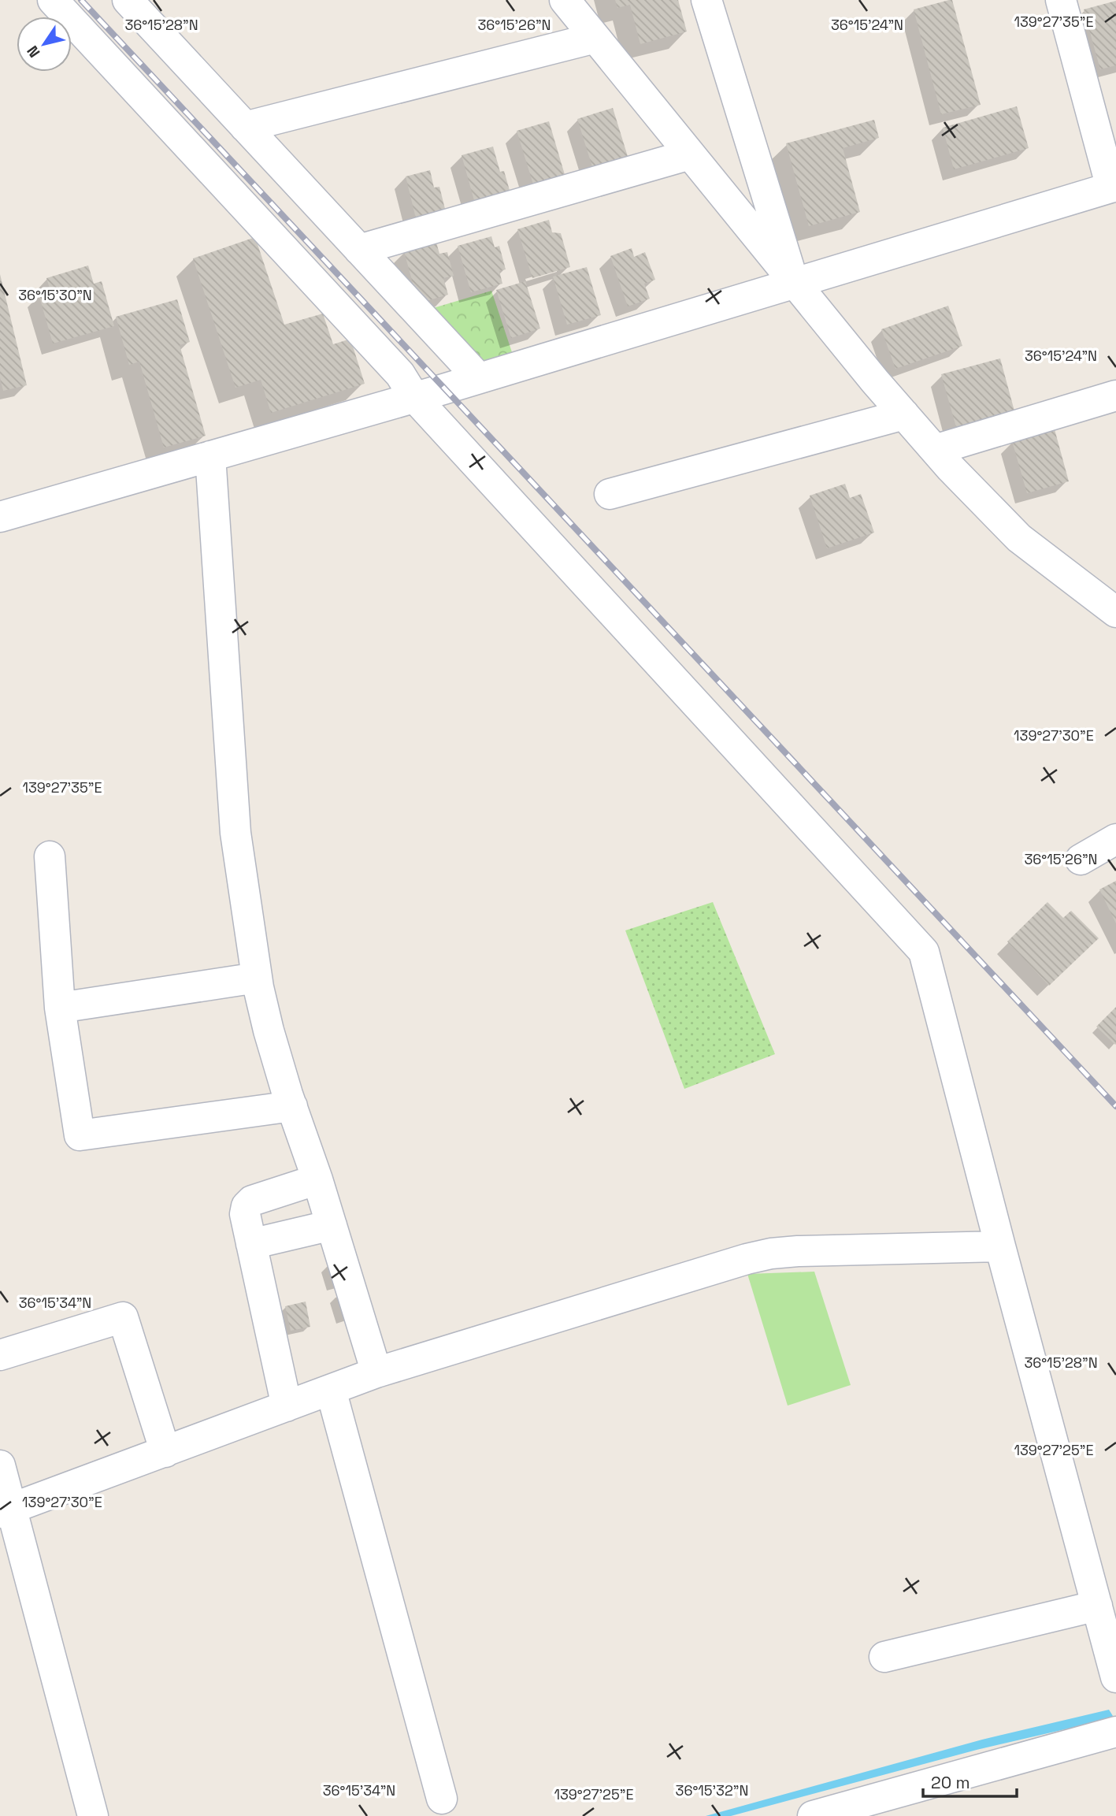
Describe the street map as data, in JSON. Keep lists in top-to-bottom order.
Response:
{
  "scale_bar": "20 m",
  "north": "bottom left",
  "coordinates": [
    "139°27'35\"E",
    "36°15'28\"N",
    "36°15'26\"N",
    "36°15'24\"N",
    "36°15'30\"N",
    "139°27'30\"E",
    "36°15'34\"N",
    "139°27'25\"E",
    "36°15'32\"N"
  ]
}
